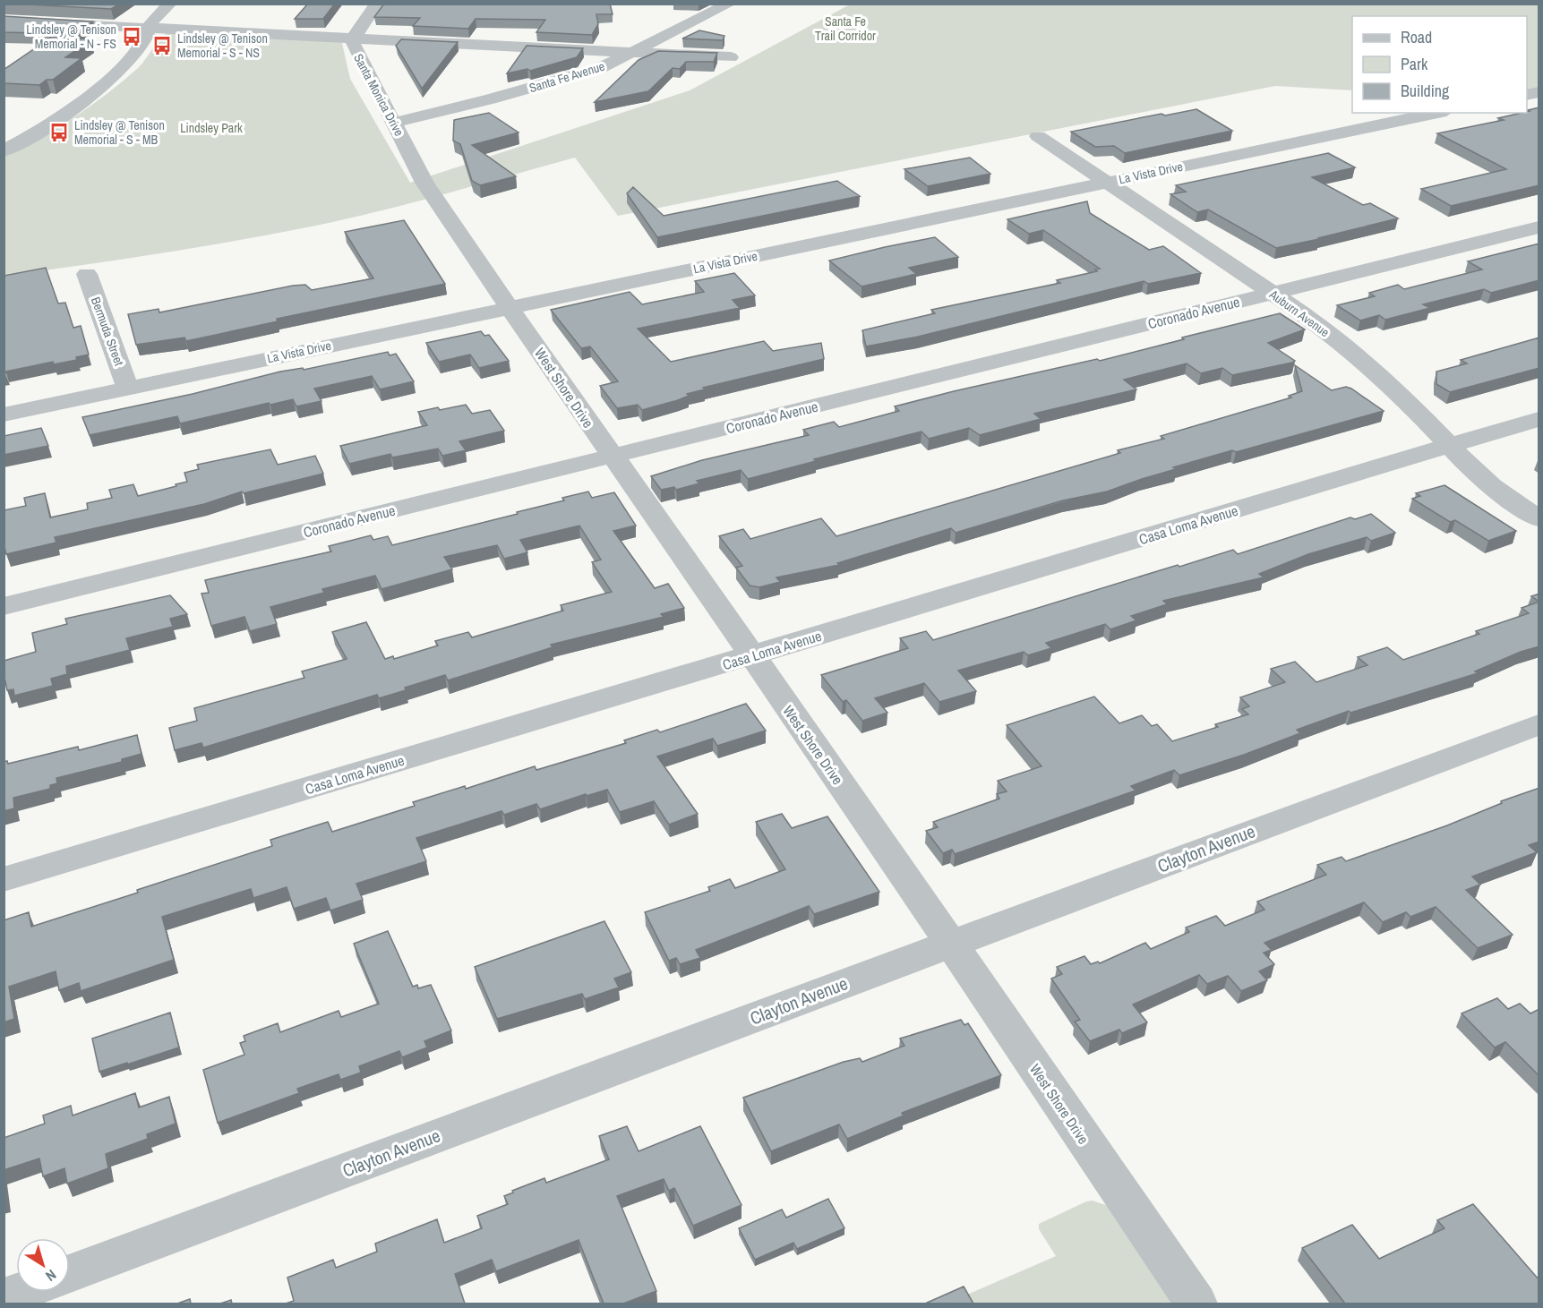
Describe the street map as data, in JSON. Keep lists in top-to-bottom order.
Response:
{
  "streets": {
    "street": [
      "Santa Fe Avenue",
      "Santa Monica Drive",
      "La Vista Drive",
      "Coronado Avenue",
      "Auburn Avenue",
      "Bermuda Street",
      "West Shore Drive",
      "Casa Loma Avenue",
      "Clayton Avenue"
    ]
  },
  "crossings": [
    ["Santa Fe Avenue", "Santa Monica Drive"],
    ["Santa Monica Drive", "West Shore Drive"],
    ["La Vista Drive", "Auburn Avenue"],
    ["La Vista Drive", "Bermuda Street"],
    ["La Vista Drive", "West Shore Drive"],
    ["Coronado Avenue", "Auburn Avenue"],
    ["Coronado Avenue", "West Shore Drive"],
    ["Auburn Avenue", "Casa Loma Avenue"],
    ["West Shore Drive", "Casa Loma Avenue"],
    ["West Shore Drive", "Clayton Avenue"]
  ],
  "parks": ["Santa Fe Trail Corridor", "Lindsley Park"],
  "places": {
    "bus stop": ["Lindsley @ Tenison Memorial - N - FS", "Lindsley @ Tenison Memorial - S - NS", "Lindsley @ Tenison Memorial - S - MB"]
  },
  "legend": ["Road", "Park", "Building"],
  "north": "bottom right"
}
